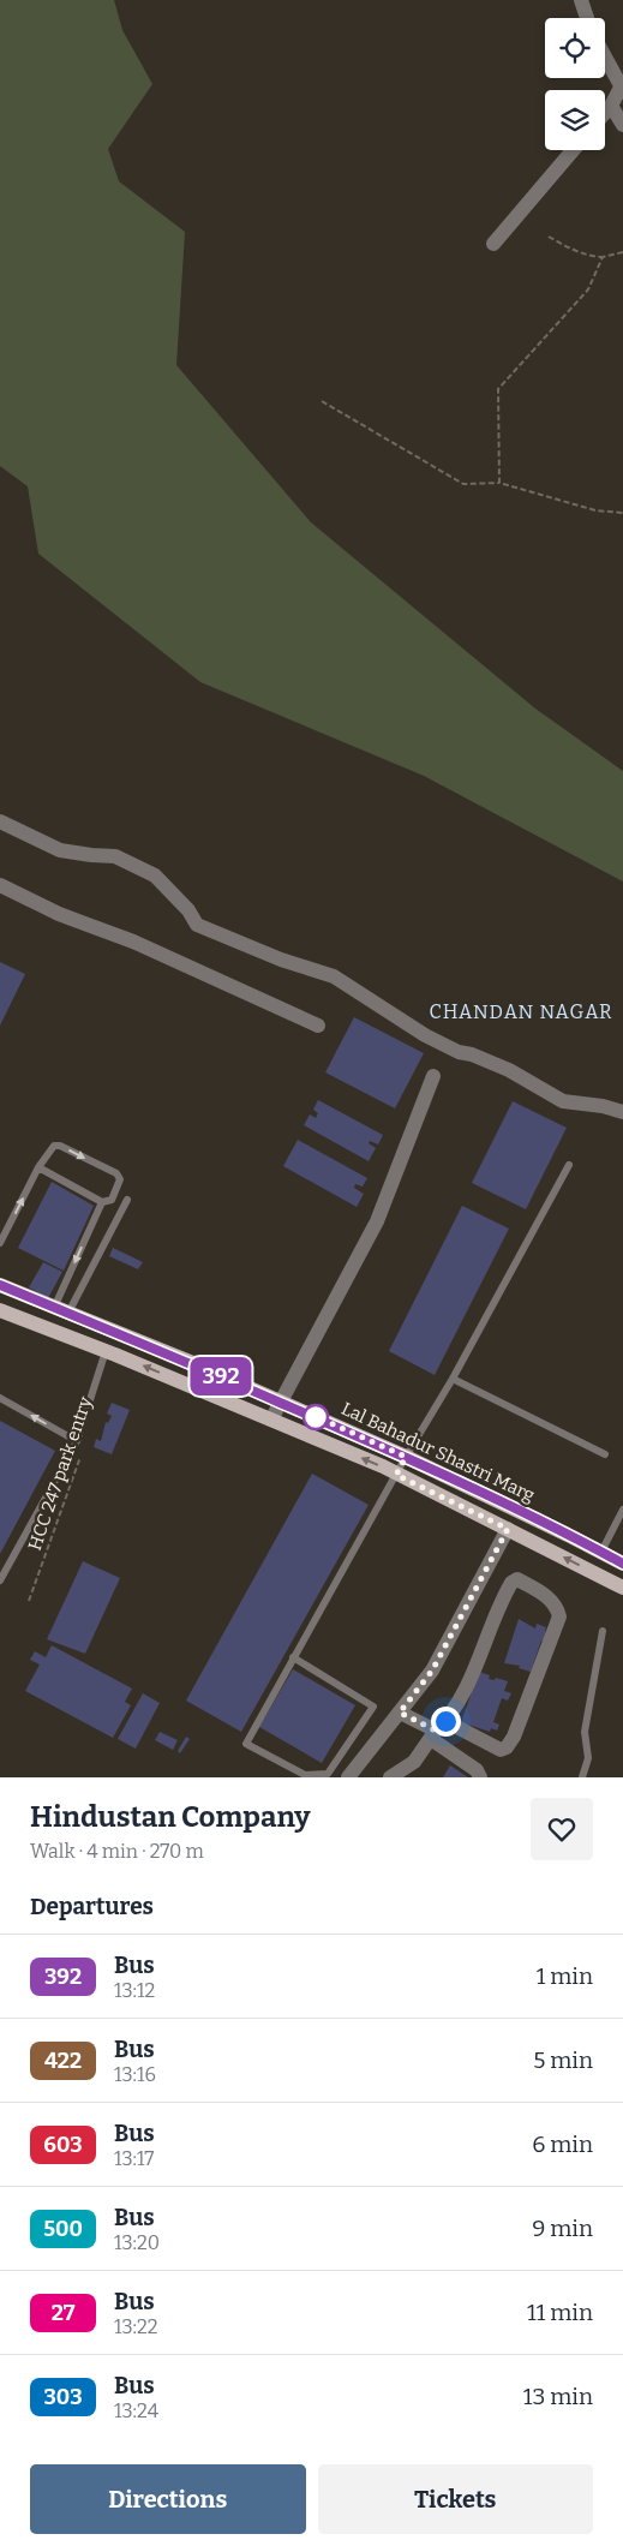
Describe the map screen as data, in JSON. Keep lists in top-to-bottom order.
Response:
{
  "streets": {
    "main road": ["Lal Bahadur Shastri Marg"],
    "path": ["HCC 247 park entry"]
  },
  "districts": ["CHANDAN NAGAR"],
  "lines": ["bus line 392"],
  "page": {
    "on_map": "392",
    "heading": [
      ["Hindustan Company", "Walk · 4 min · 270 m"],
      "Departures"
    ],
    "list": [
      {
        "mark": "392",
        "name": "Bus",
        "note": "13:12",
        "value": "1 min"
      },
      {
        "mark": "422",
        "name": "Bus",
        "note": "13:16",
        "value": "5 min"
      },
      {
        "mark": "603",
        "name": "Bus",
        "note": "13:17",
        "value": "6 min"
      },
      {
        "mark": "500",
        "name": "Bus",
        "note": "13:20",
        "value": "9 min"
      },
      {
        "mark": "27",
        "name": "Bus",
        "note": "13:22",
        "value": "11 min"
      },
      {
        "mark": "303",
        "name": "Bus",
        "note": "13:24",
        "value": "13 min"
      }
    ],
    "buttons": ["Directions", "Tickets"]
  }
}
